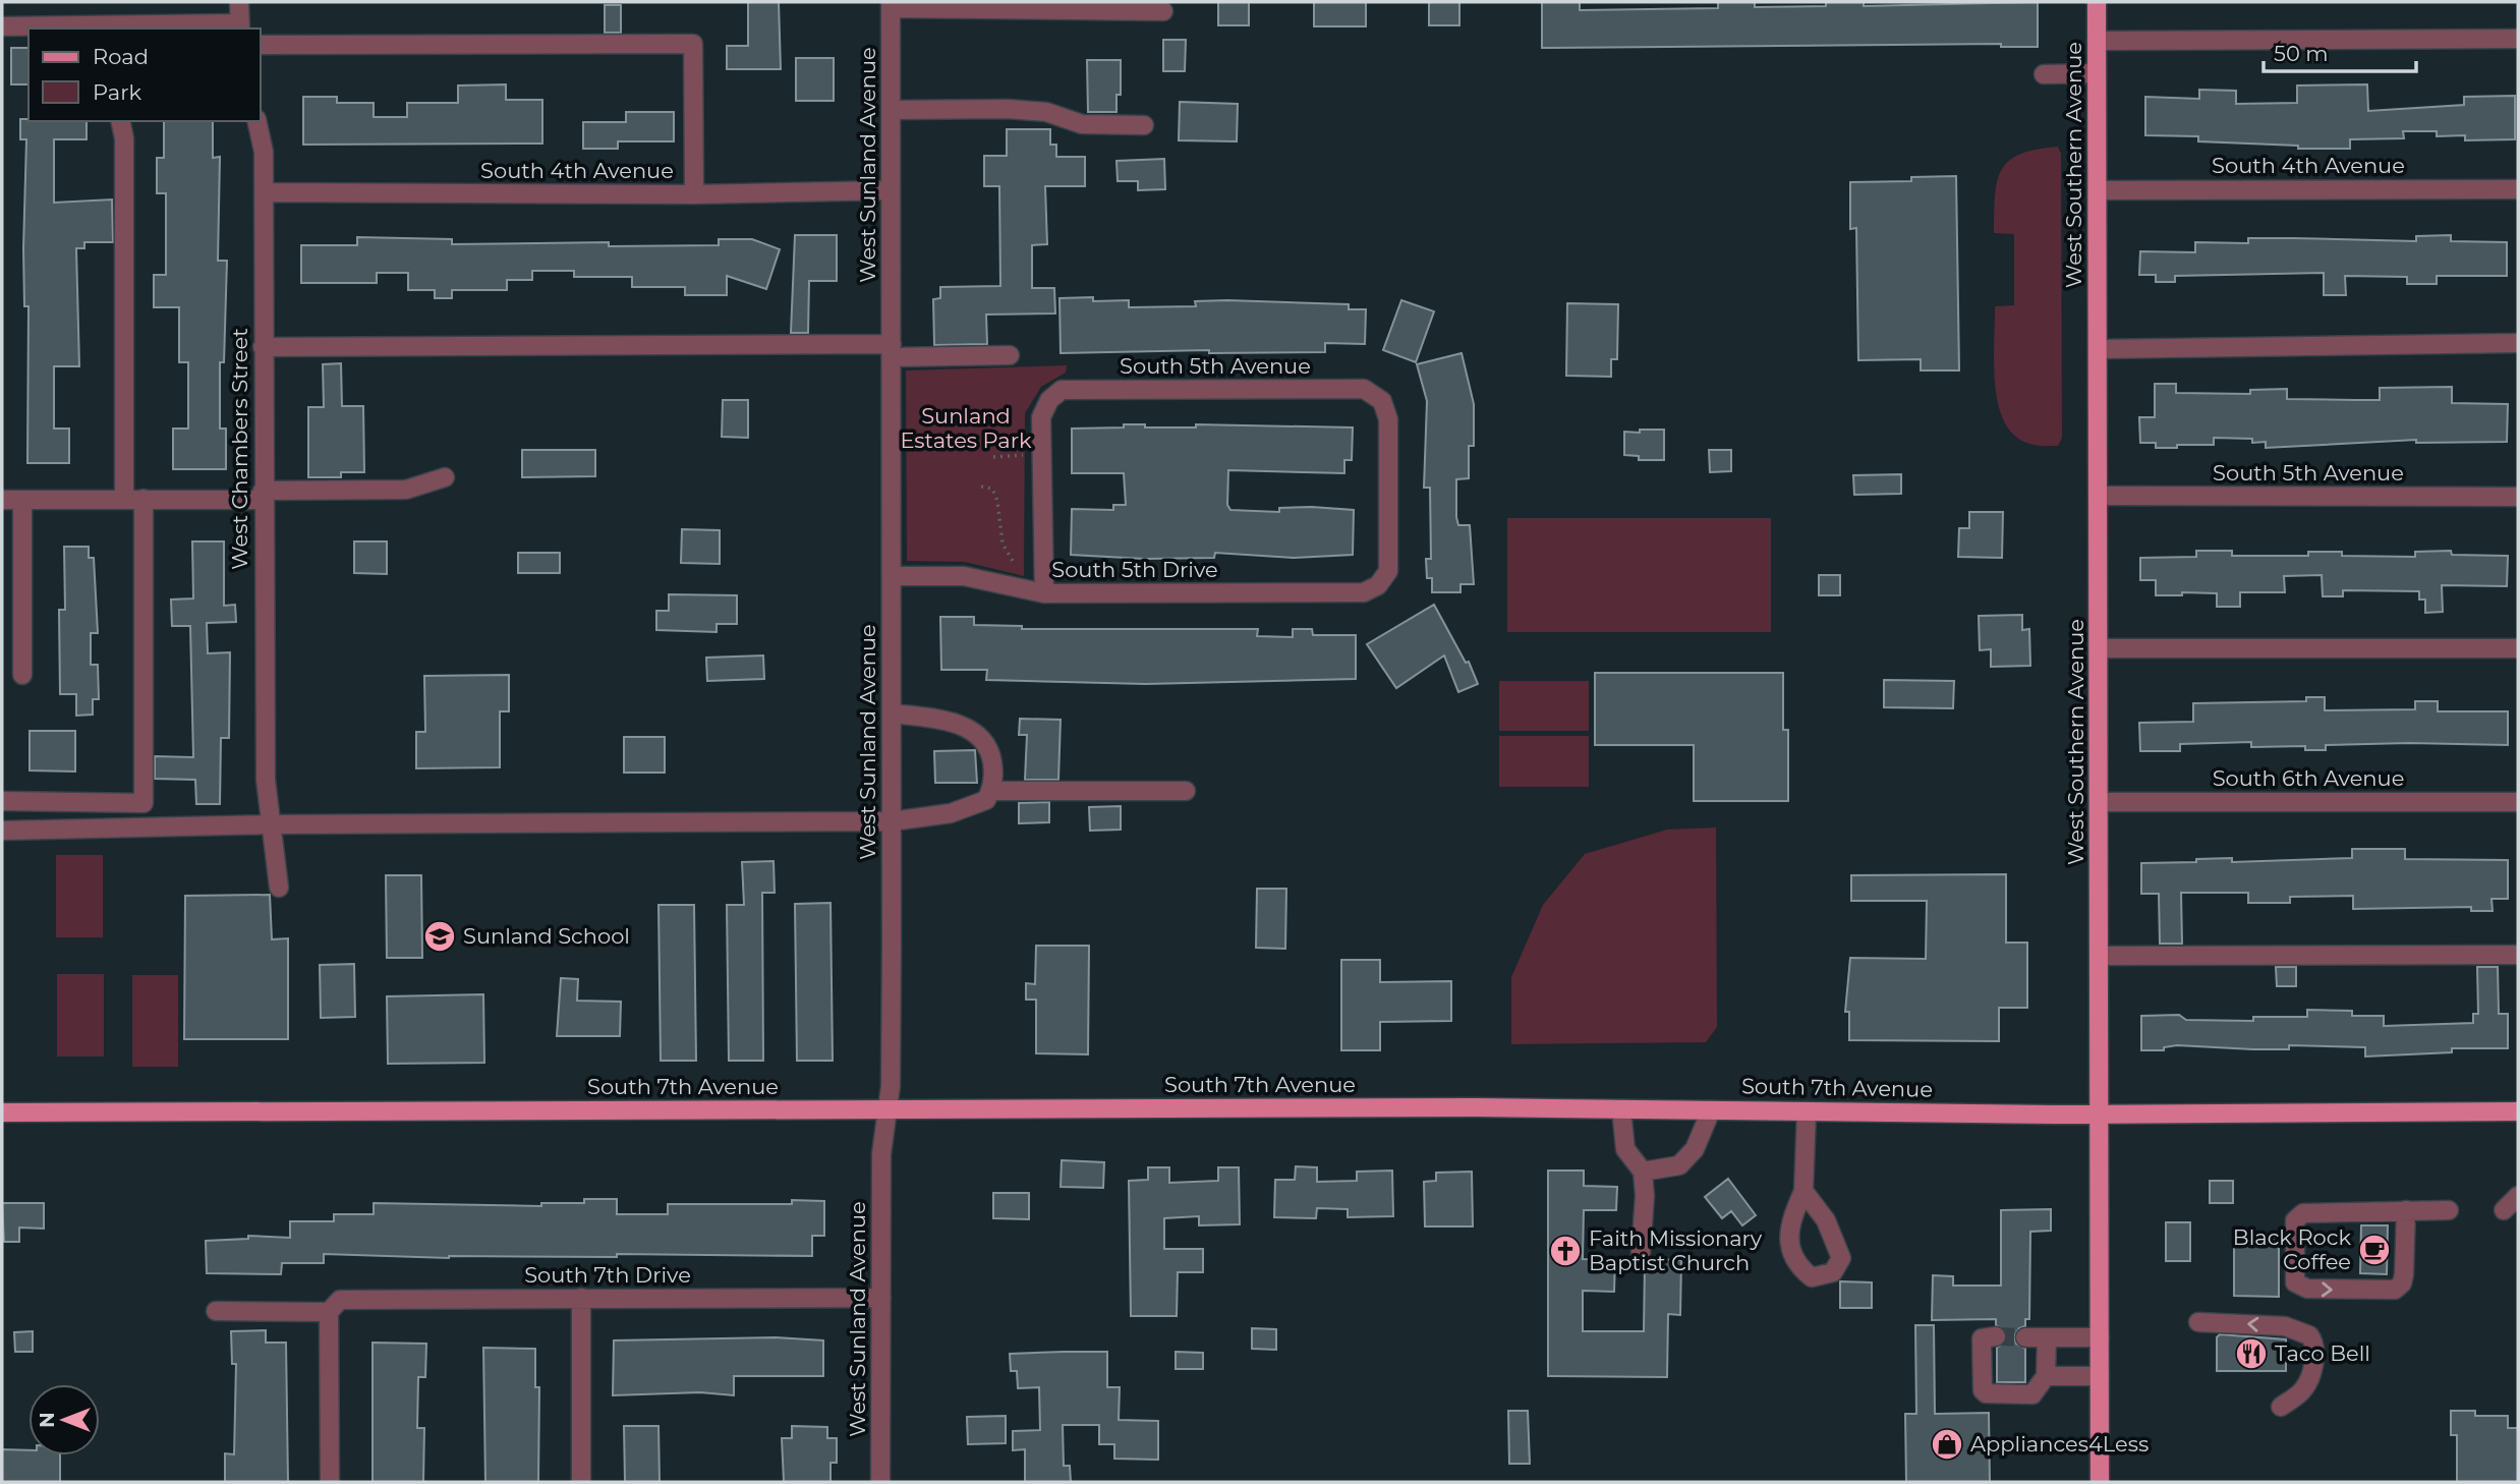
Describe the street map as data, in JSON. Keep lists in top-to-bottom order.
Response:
{
  "streets": {
    "main road": ["West Southern Avenue", "South 7th Avenue"],
    "street": [
      "West Sunland Avenue",
      "South 4th Avenue",
      "South 5th Avenue",
      "West Chambers Street",
      "South 5th Drive",
      "South 6th Avenue",
      "South 7th Drive"
    ]
  },
  "crossings": [
    ["West Sunland Avenue", "South 4th Avenue"],
    ["West Sunland Avenue", "South 5th Drive"],
    ["West Sunland Avenue", "South 7th Avenue"],
    ["West Sunland Avenue", "South 7th Drive"],
    ["West Southern Avenue", "South 4th Avenue"],
    ["West Southern Avenue", "South 5th Avenue"],
    ["West Southern Avenue", "South 6th Avenue"],
    ["West Southern Avenue", "South 7th Avenue"],
    ["South 4th Avenue", "West Chambers Street"],
    ["South 5th Avenue", "South 5th Drive"]
  ],
  "parks": ["Sunland Estates Park"],
  "places": {
    "school or university": ["Sunland School"],
    "cafe": ["Black Rock Coffee"],
    "church": ["Faith Missionary Baptist Church"],
    "restaurant": ["Taco Bell"],
    "shop": ["Appliances4Less"]
  },
  "legend": ["Road", "Park"],
  "scale_bar": "50 m",
  "north": "left"
}
